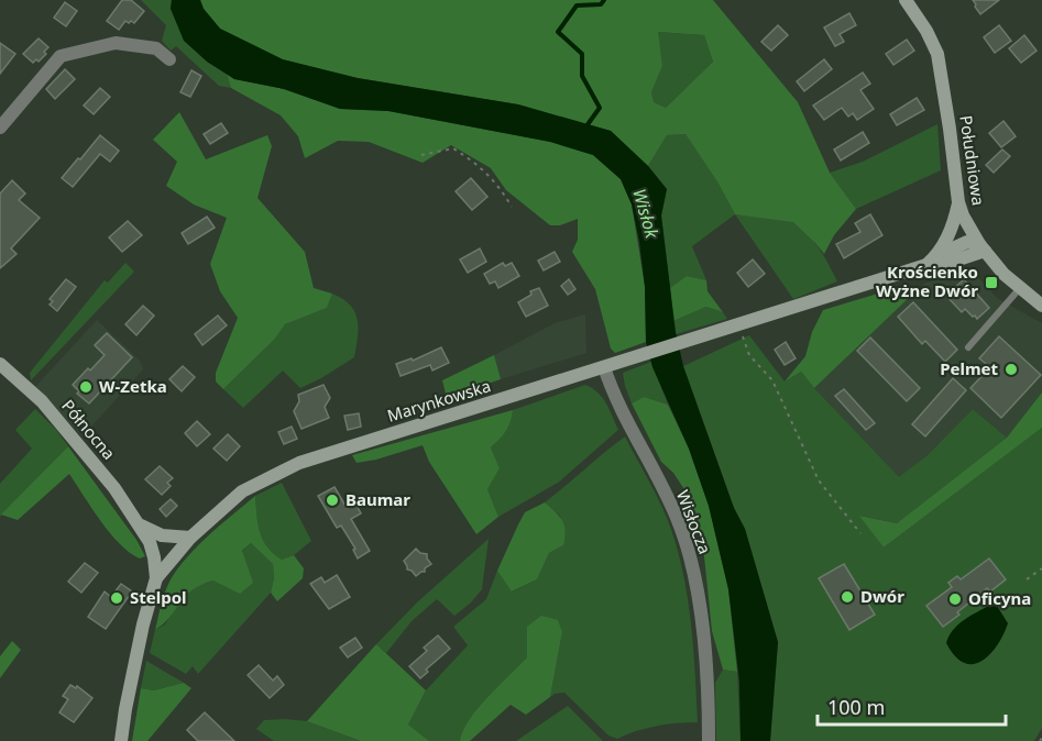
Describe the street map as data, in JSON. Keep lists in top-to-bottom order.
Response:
{
  "streets": {
    "street": [
      "Południowa",
      "Marynkowska",
      "Północna",
      "Wisłocza"
    ]
  },
  "crossings": [
    ["Południowa", "Marynkowska"],
    ["Marynkowska", "Północna"],
    ["Marynkowska", "Wisłocza"]
  ],
  "water": ["Wisłok"],
  "places": {
    "transit": ["Krościenko Wyżne Dwór"],
    "other": [
      "Pelmet",
      "W-Zetka",
      "Baumar",
      "Dwór",
      "Stelpol",
      "Oficyna"
    ]
  },
  "scale_bar": "100 m"
}
